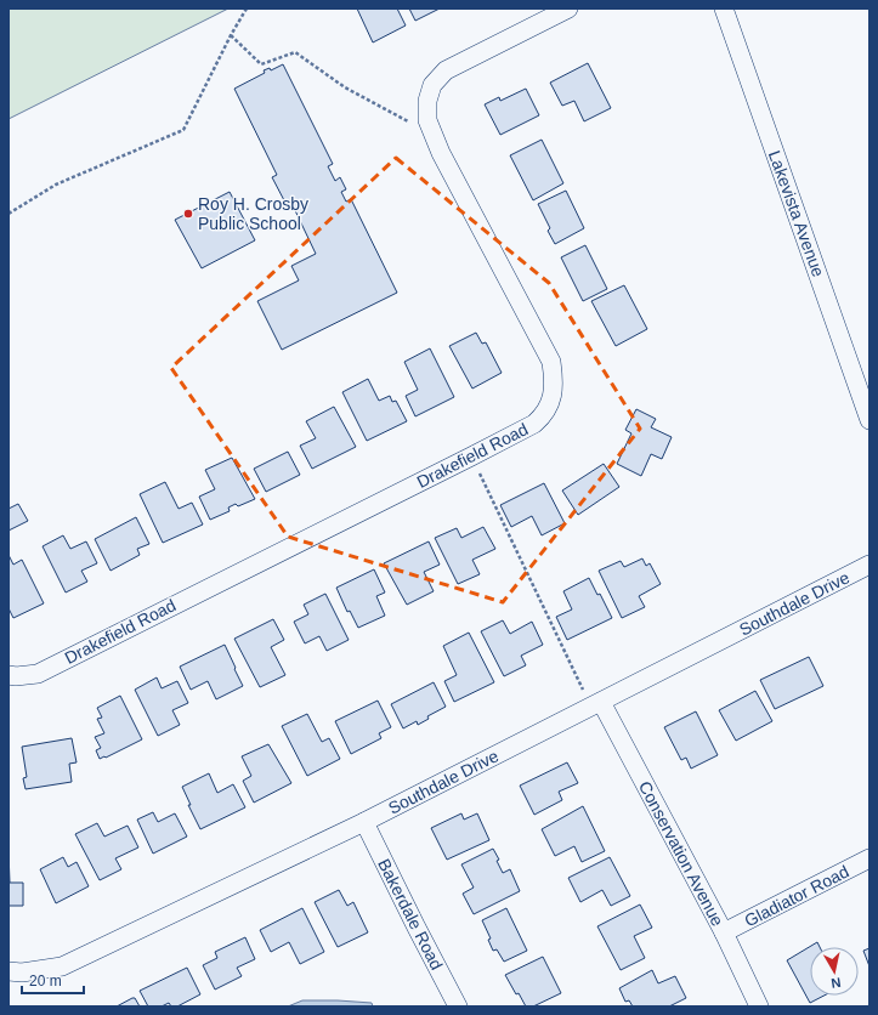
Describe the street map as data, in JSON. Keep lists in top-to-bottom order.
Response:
{
  "streets": {
    "street": [
      "Lakevista Avenue",
      "Drakefield Road",
      "Southdale Drive",
      "Conservation Avenue",
      "Gladiator Road",
      "Bakerdale Road"
    ]
  },
  "crossings": [
    ["Southdale Drive", "Conservation Avenue"],
    ["Southdale Drive", "Bakerdale Road"],
    ["Conservation Avenue", "Gladiator Road"]
  ],
  "places": ["Roy H. Crosby Public School"],
  "scale_bar": "20 m",
  "north": "bottom"
}
